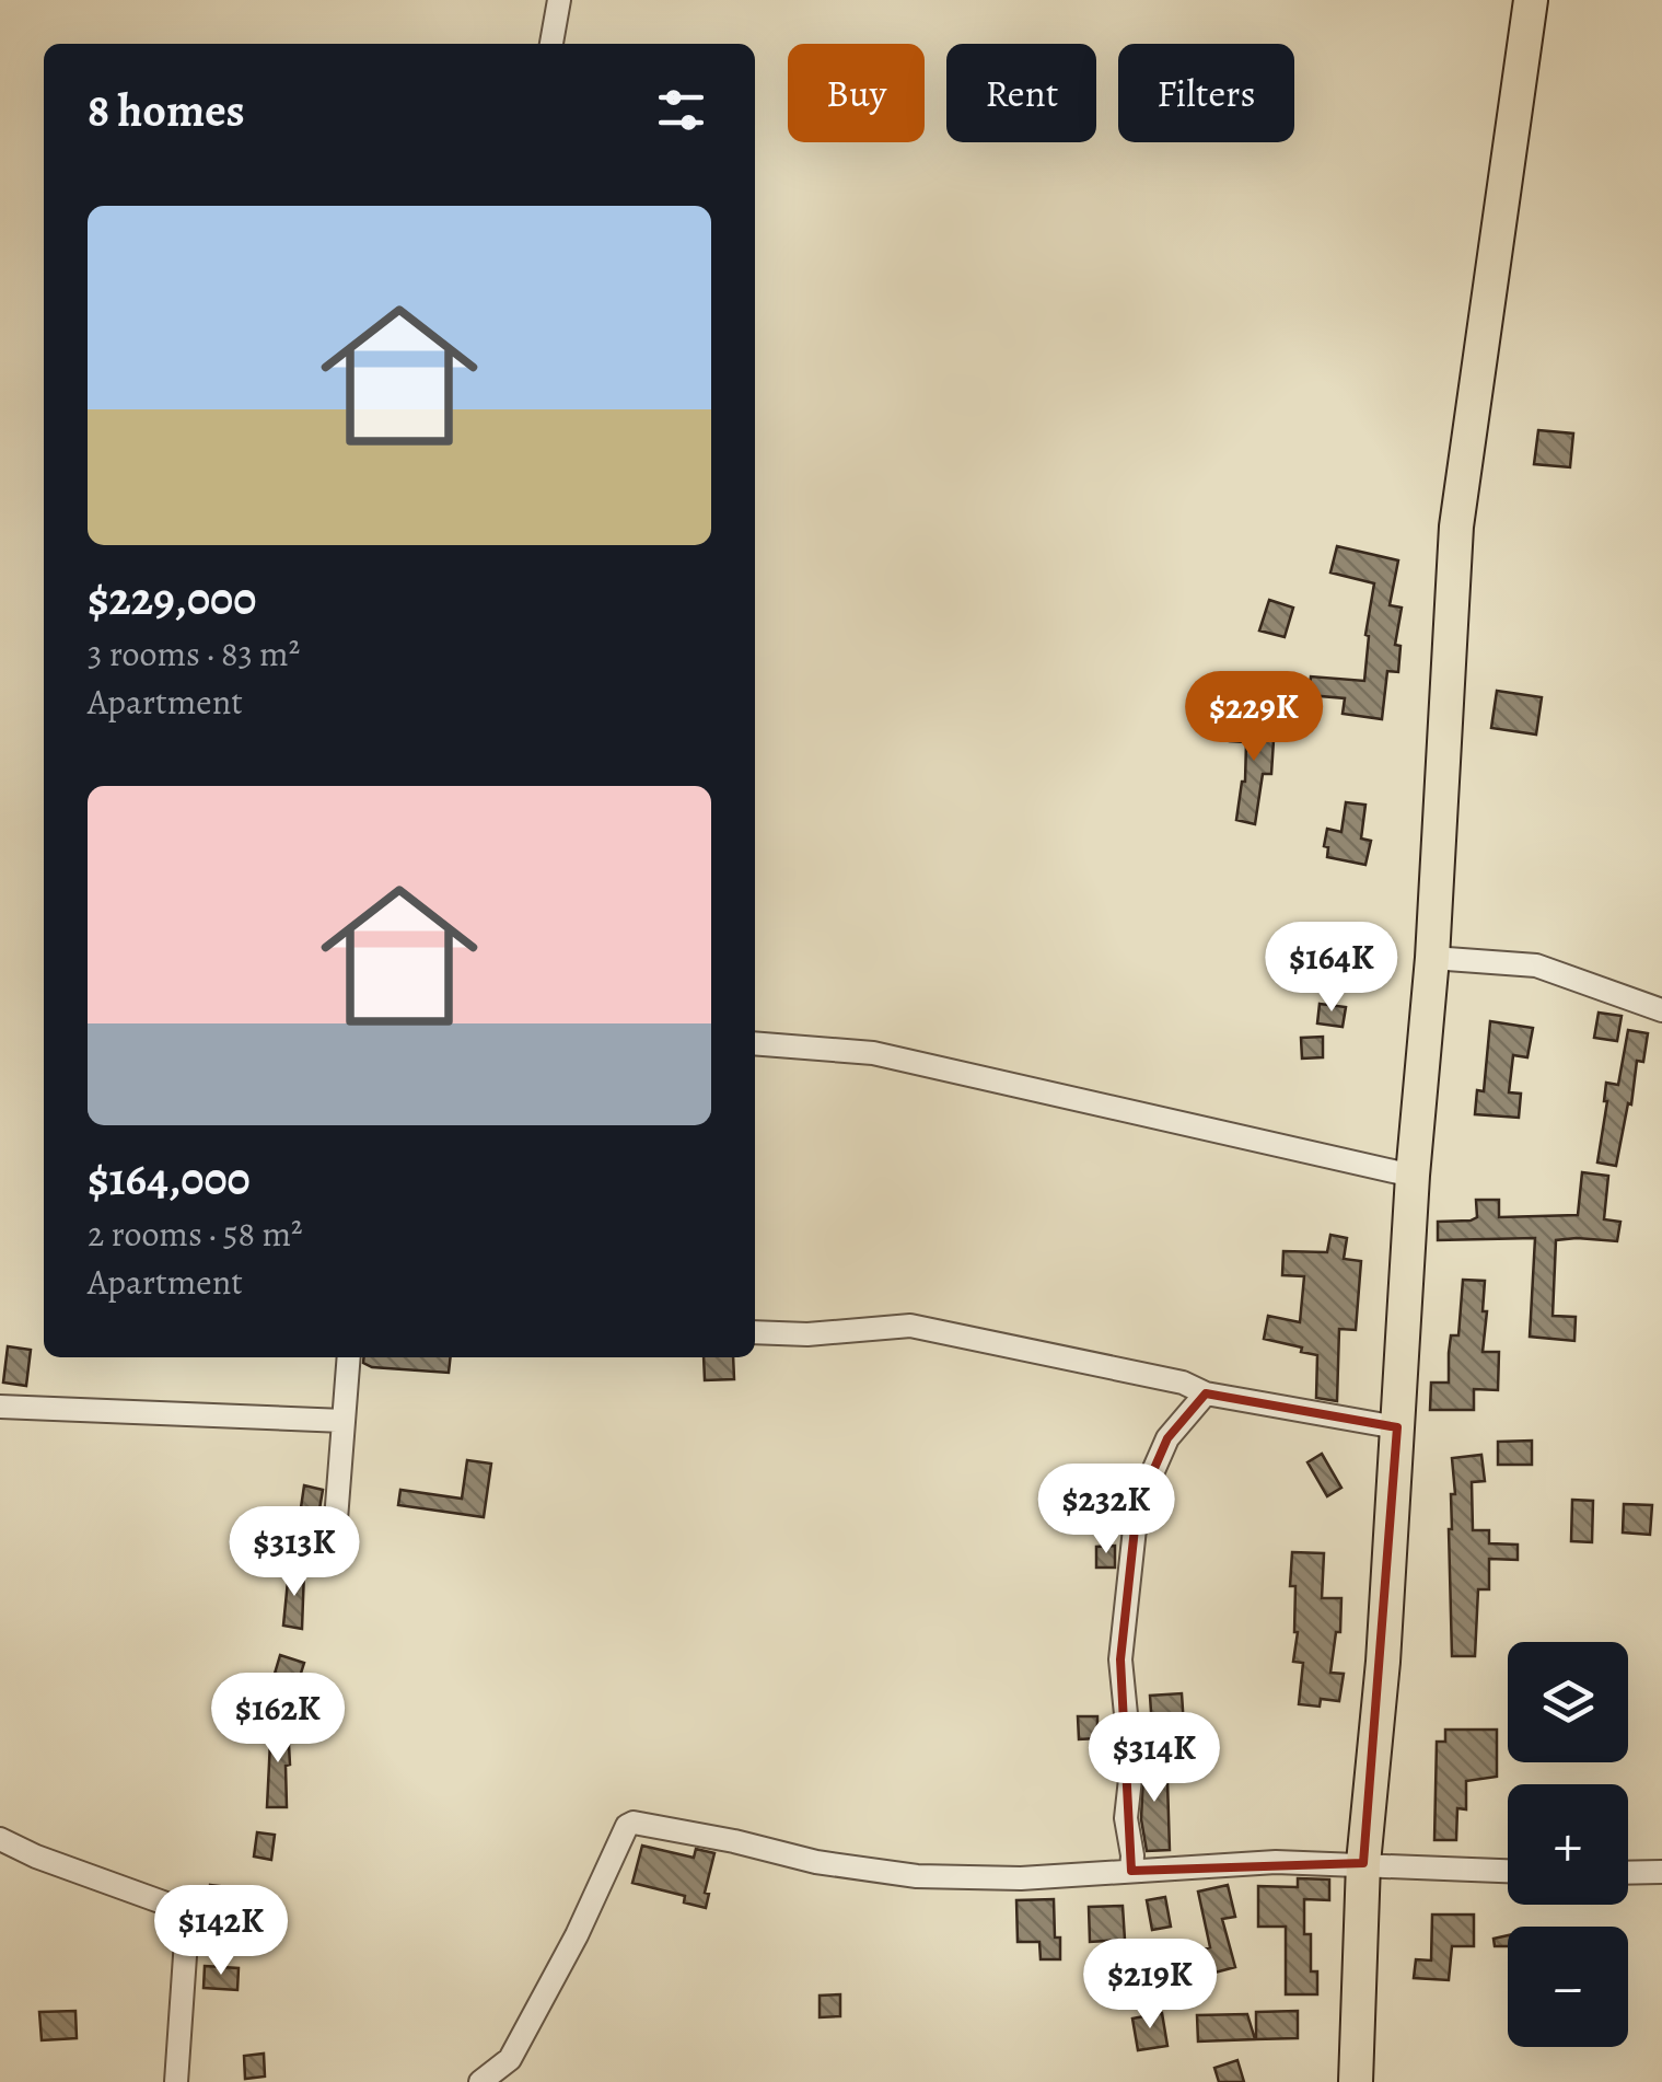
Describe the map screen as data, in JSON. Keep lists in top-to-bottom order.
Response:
{
  "page": {
    "chip": ["Buy", "Rent", "Filters"],
    "heading": "8 homes",
    "list": [
      {
        "name": "$229,000",
        "note": "3 rooms · 83 m² · Apartment"
      },
      {
        "name": "$164,000",
        "note": "2 rooms · 58 m² · Apartment"
      }
    ],
    "price": [
      "$229K",
      "$164K",
      "$232K",
      "$313K",
      "$162K",
      "$314K",
      "$142K",
      "$219K"
    ],
    "map_buttons": ["+", "−"]
  }
}
